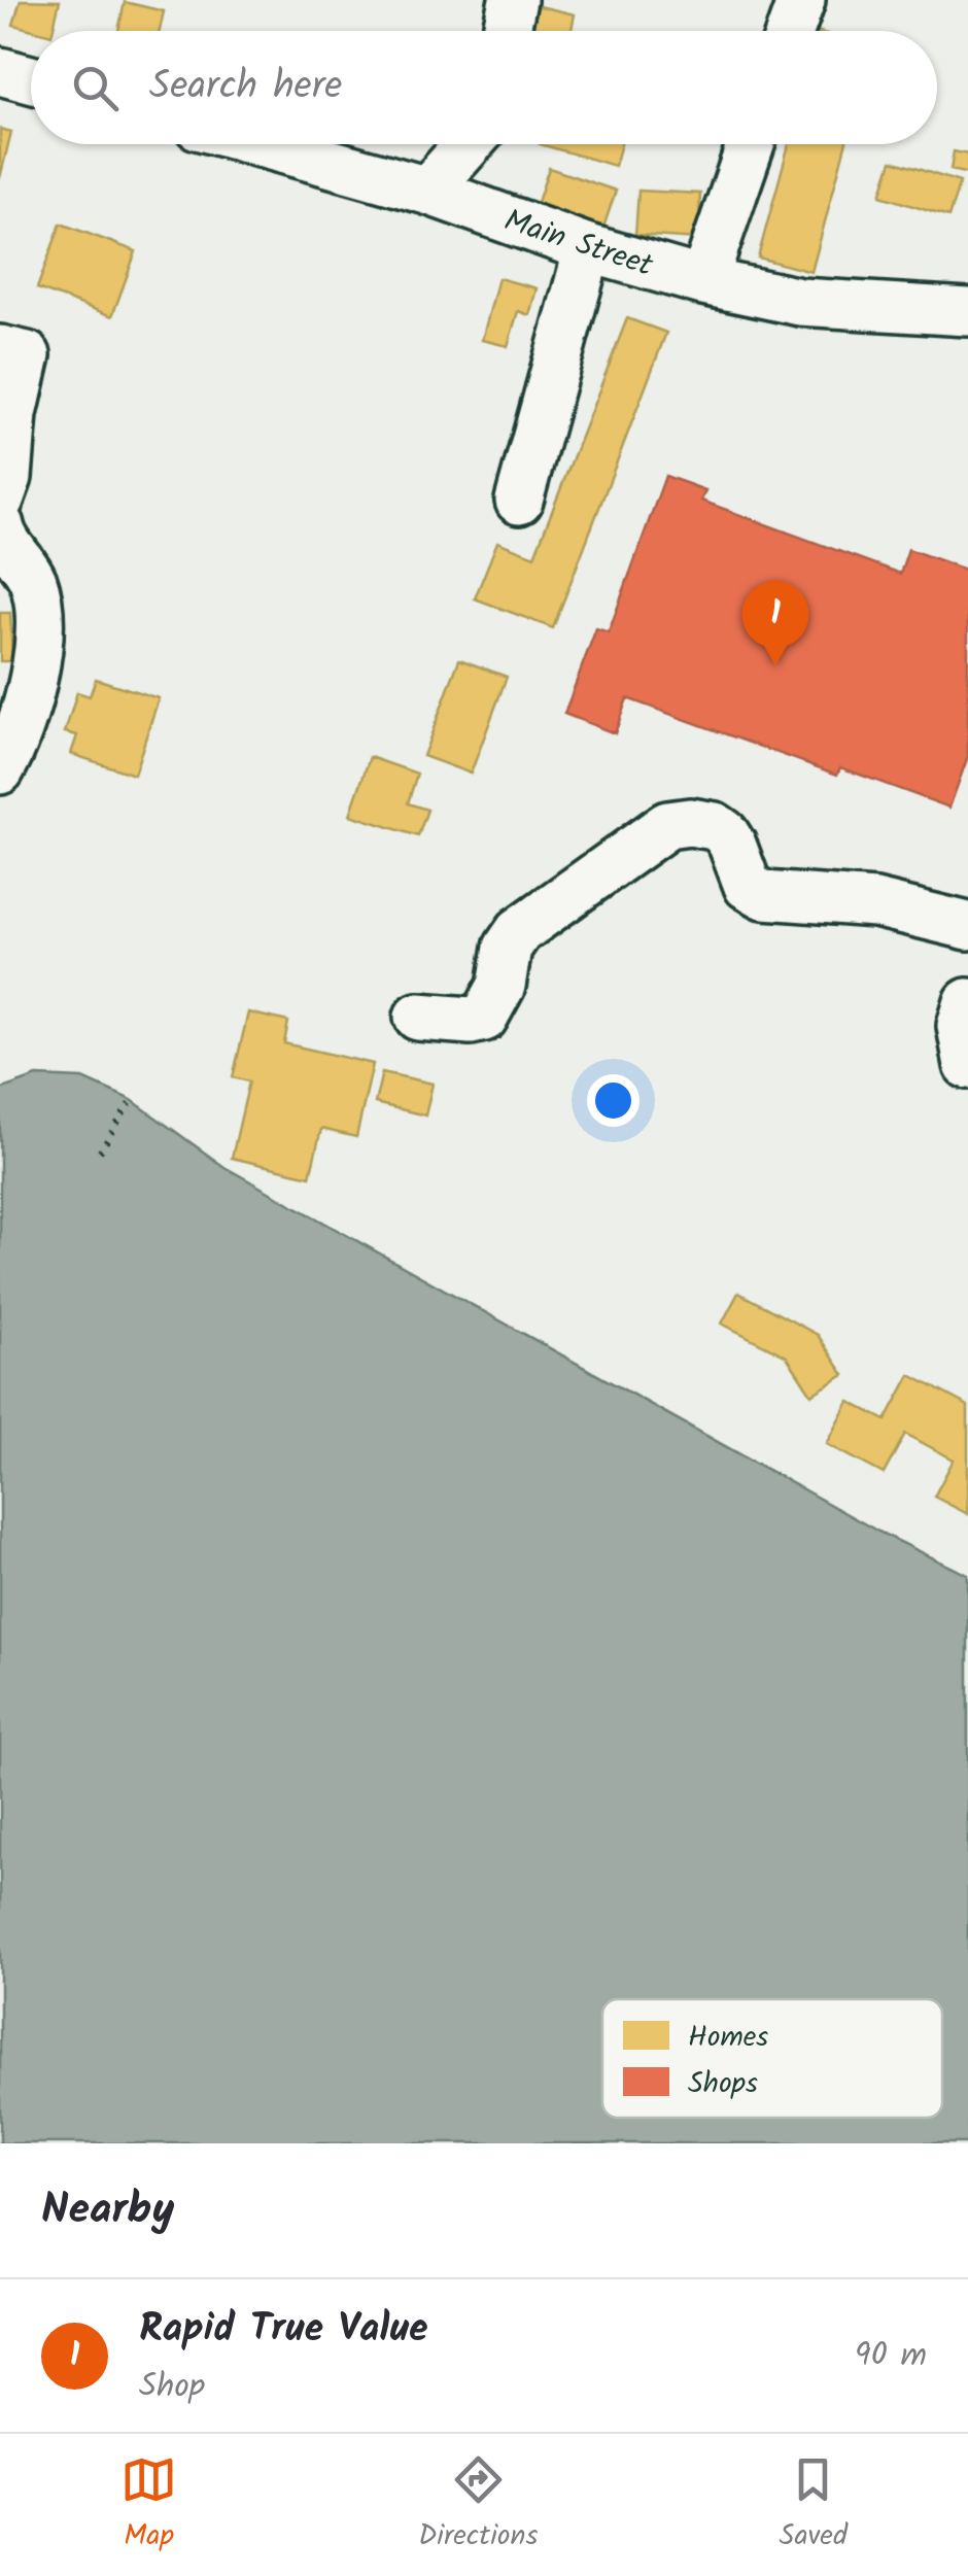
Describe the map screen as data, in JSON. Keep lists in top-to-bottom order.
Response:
{
  "streets": {
    "street": ["Main Street"]
  },
  "legend": ["Homes", "Shops"],
  "page": {
    "search": "Search here",
    "pins": "1",
    "heading": "Nearby",
    "list": [
      {
        "mark": "1",
        "name": "Rapid True Value",
        "note": "Shop",
        "value": "90 m"
      }
    ],
    "nav": ["Map", "Directions", "Saved"]
  }
}
